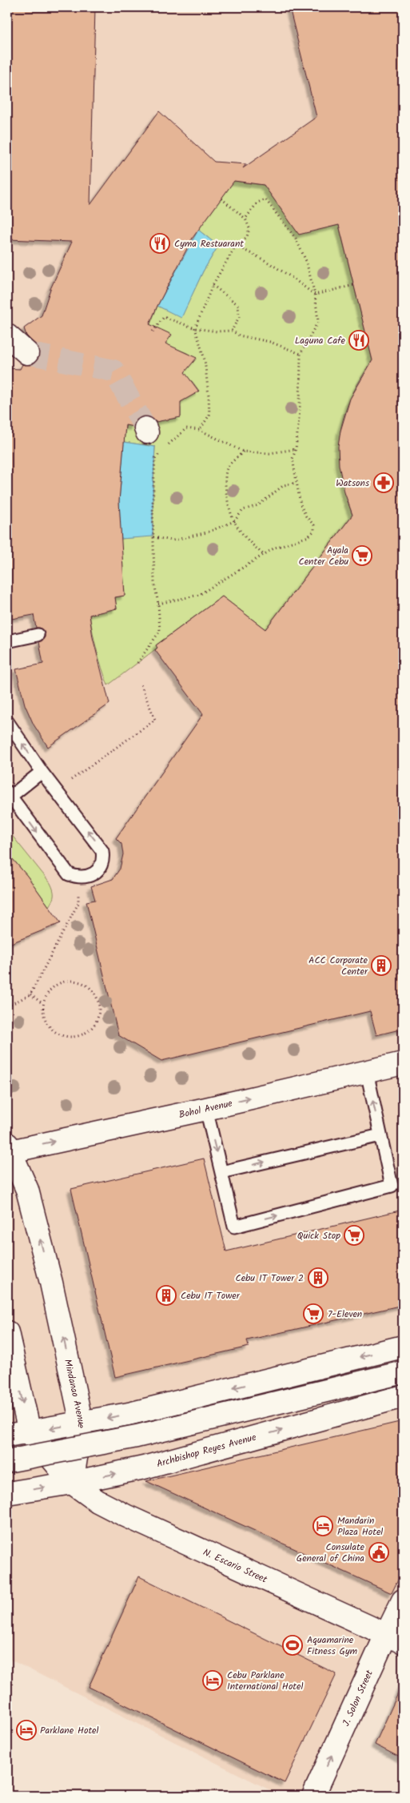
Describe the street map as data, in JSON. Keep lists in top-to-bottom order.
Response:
{
  "streets": {
    "main road": [
      "Bohol Avenue",
      "Mindanao Avenue",
      "Archbishop Reyes Avenue",
      "N. Escario Street",
      "J. Solon Street"
    ]
  },
  "crossings": [
    ["Bohol Avenue", "Mindanao Avenue"],
    ["Mindanao Avenue", "Archbishop Reyes Avenue"],
    ["Mindanao Avenue", "N. Escario Street"],
    ["Archbishop Reyes Avenue", "N. Escario Street"],
    ["N. Escario Street", "J. Solon Street"]
  ],
  "one_way": ["Bohol Avenue", "J. Solon Street"],
  "places": {
    "restaurant": ["Cyma Restuarant", "Laguna Cafe"],
    "pharmacy": ["Watsons"],
    "supermarket": ["Ayala Center Cebu", "Quick Stop", "7-Eleven"],
    "building": ["ACC Corporate Center", "Cebu IT Tower 2", "Cebu IT Tower"],
    "hotel": ["Mandarin Plaza Hotel", "Cebu Parklane International Hotel", "Parklane Hotel"],
    "public building": ["Consulate General of China"],
    "sports": ["Aquamarine Fitness Gym"]
  }
}
